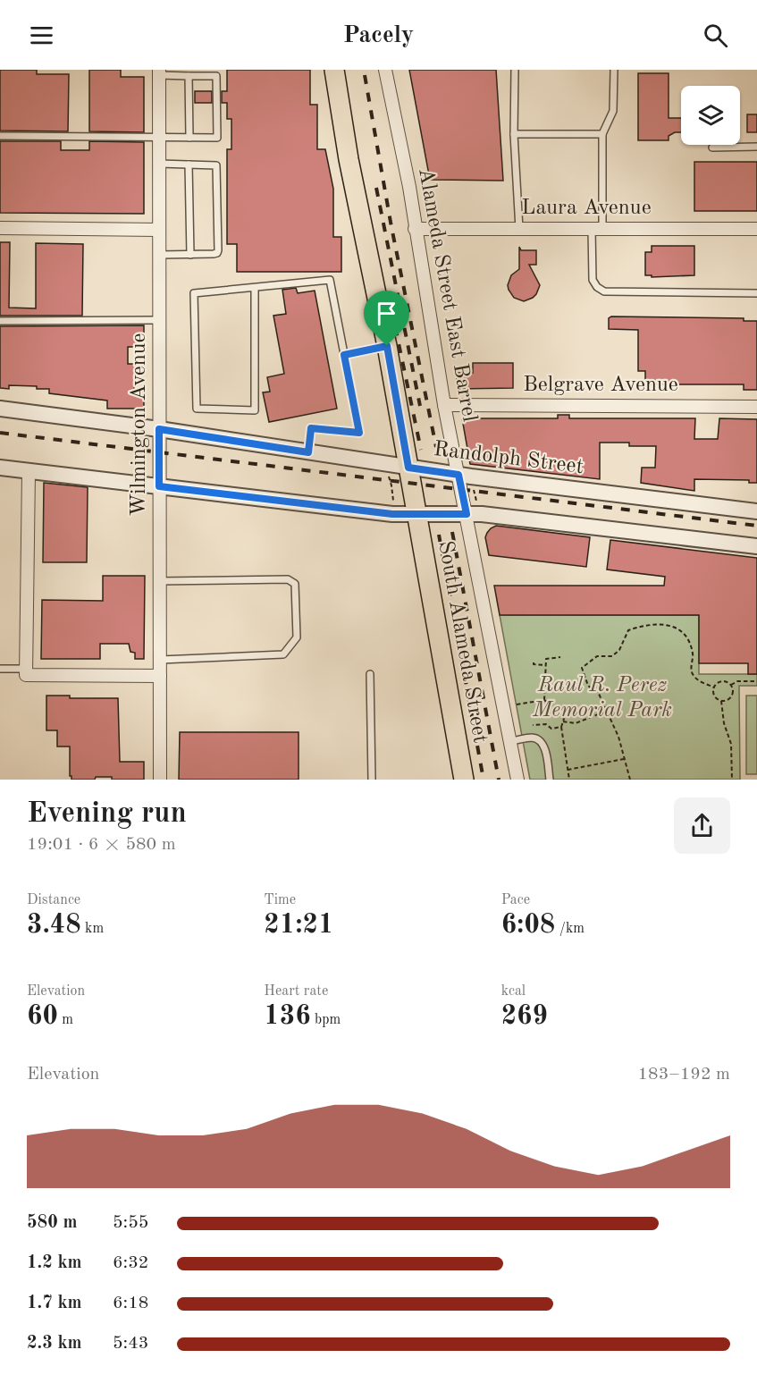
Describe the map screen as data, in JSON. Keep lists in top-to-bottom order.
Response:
{
  "streets": {
    "main road": ["South Alameda Street"],
    "street": [
      "Laura Avenue",
      "Alameda Street East Barrel",
      "Belgrave Avenue",
      "Wilmington Avenue",
      "Randolph Street"
    ]
  },
  "crossings": [
    ["Laura Avenue", "Alameda Street East Barrel"],
    ["Alameda Street East Barrel", "Belgrave Avenue"],
    ["Alameda Street East Barrel", "Randolph Street"],
    ["Wilmington Avenue", "Randolph Street"],
    ["Randolph Street", "South Alameda Street"]
  ],
  "parks": ["Raul R. Perez Memorial Park"],
  "page": {
    "header": "Pacely",
    "heading": ["Evening run", "19:01 · 6 × 580 m"],
    "stats": [
      ["Distance", "3.48 km"],
      ["Time", "21:21"],
      ["Pace", "6:08 /km"],
      ["Elevation", "60 m"],
      ["Heart rate", "136 bpm"],
      ["kcal", "269"]
    ],
    "chart": ["Elevation", "183–192 m"],
    "list": [
      {
        "name": "580 m",
        "note": "5:55"
      },
      {
        "name": "1.2 km",
        "note": "6:32"
      },
      {
        "name": "1.7 km",
        "note": "6:18"
      },
      {
        "name": "2.3 km",
        "note": "5:43"
      }
    ]
  }
}
